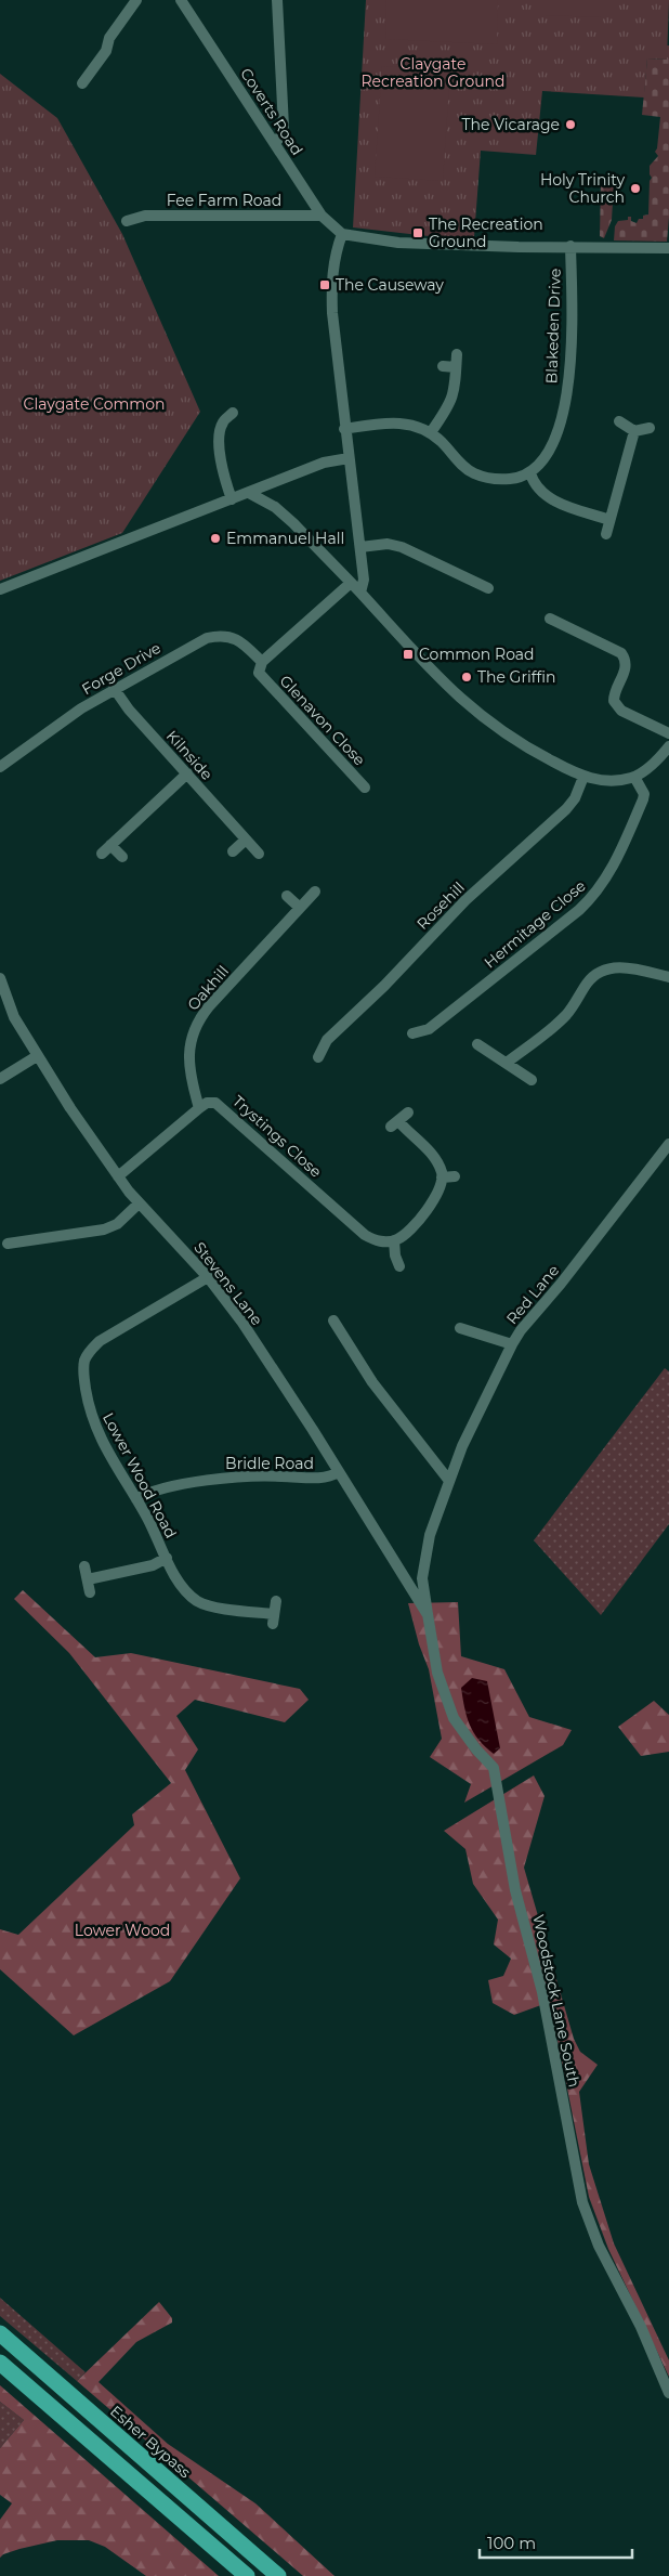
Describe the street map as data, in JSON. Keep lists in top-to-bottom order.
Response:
{
  "streets": {
    "highway": ["Esher Bypass"],
    "street": [
      "Coverts Road",
      "Fee Farm Road",
      "Blakeden Drive",
      "Forge Drive",
      "Glenavon Close",
      "Kilnside",
      "Rosehill",
      "Hermitage Close",
      "Oakhill",
      "Trystings Close",
      "Stevens Lane",
      "Red Lane",
      "Bridle Road",
      "Lower Wood Road",
      "Woodstock Lane South"
    ]
  },
  "crossings": [
    ["Coverts Road", "Fee Farm Road"],
    ["Forge Drive", "Glenavon Close"],
    ["Forge Drive", "Kilnside"],
    ["Oakhill", "Trystings Close"],
    ["Stevens Lane", "Red Lane"],
    ["Stevens Lane", "Bridle Road"],
    ["Stevens Lane", "Lower Wood Road"],
    ["Stevens Lane", "Woodstock Lane South"],
    ["Red Lane", "Woodstock Lane South"],
    ["Bridle Road", "Lower Wood Road"]
  ],
  "parks": ["Claygate Recreation Ground", "Claygate Common", "Lower Wood"],
  "places": {
    "other": [
      "The Vicarage",
      "Holy Trinity Church",
      "Emmanuel Hall",
      "The Griffin"
    ],
    "transit": ["The Recreation Ground", "The Causeway", "Common Road"]
  },
  "scale_bar": "100 m"
}
